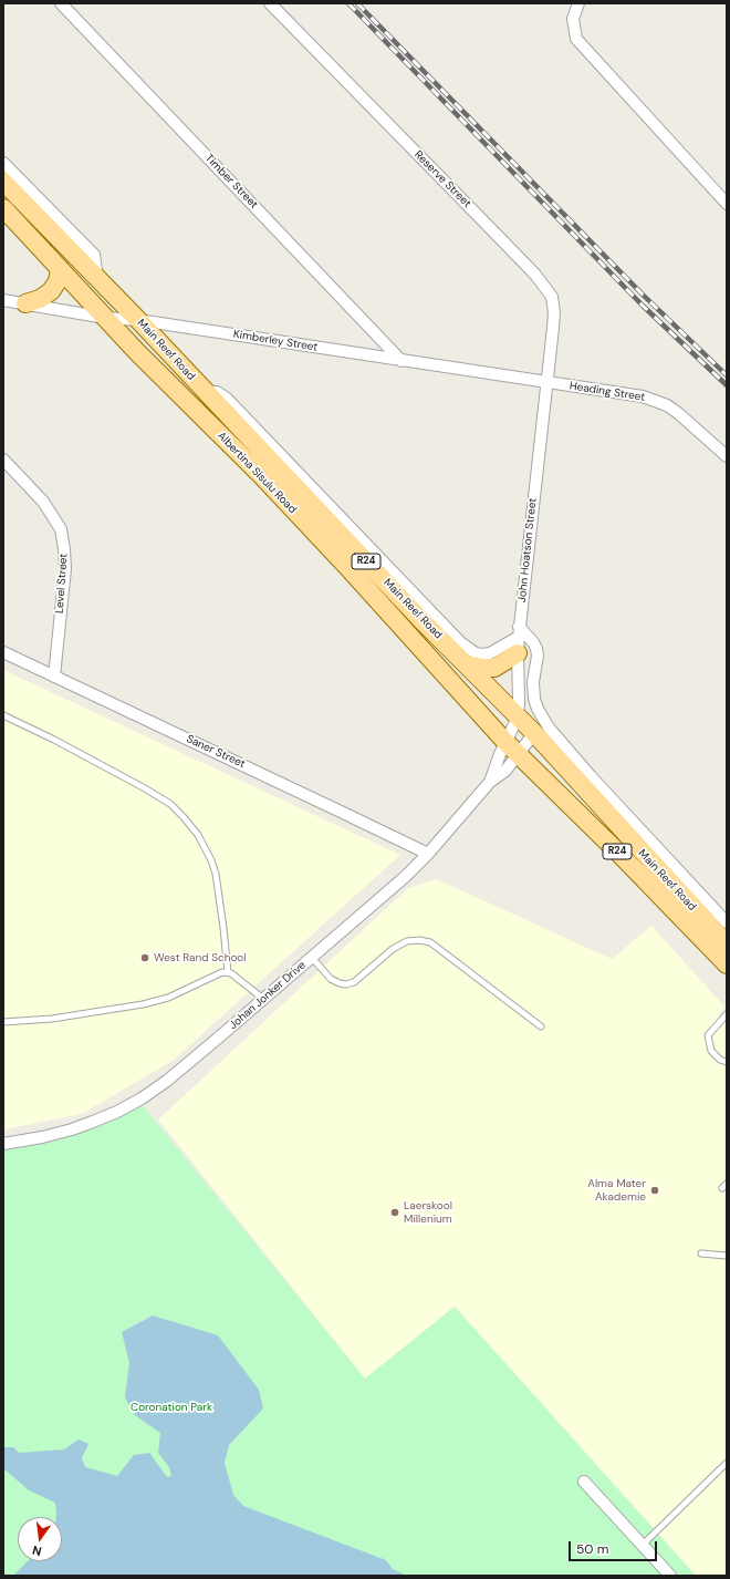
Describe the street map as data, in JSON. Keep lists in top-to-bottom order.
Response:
{
  "streets": {
    "main road": ["Main Reef Road", "Albertina Sisulu Road", "R24"],
    "street": [
      "Reserve Street",
      "Timber Street",
      "Kimberley Street",
      "Heading Street",
      "John Hoatson Street",
      "Level Street",
      "Saner Street",
      "Johan Jonker Drive"
    ]
  },
  "crossings": [
    ["Reserve Street", "Kimberley Street"],
    ["Reserve Street", "Heading Street"],
    ["Reserve Street", "John Hoatson Street"],
    ["Timber Street", "Kimberley Street"],
    ["Kimberley Street", "Main Reef Road"],
    ["Kimberley Street", "Heading Street"],
    ["Kimberley Street", "Albertina Sisulu Road"],
    ["Kimberley Street", "John Hoatson Street"],
    ["Main Reef Road", "Albertina Sisulu Road"],
    ["Main Reef Road", "John Hoatson Street"],
    ["Main Reef Road", "Johan Jonker Drive"],
    ["Heading Street", "John Hoatson Street"],
    ["Albertina Sisulu Road", "Johan Jonker Drive"],
    ["John Hoatson Street", "Johan Jonker Drive"],
    ["Level Street", "Saner Street"],
    ["Saner Street", "Johan Jonker Drive"]
  ],
  "parks": ["Coronation Park"],
  "places": ["West Rand School", "Alma Mater Akademie", "Laerskool Millenium"],
  "scale_bar": "50 m",
  "north": "bottom"
}
